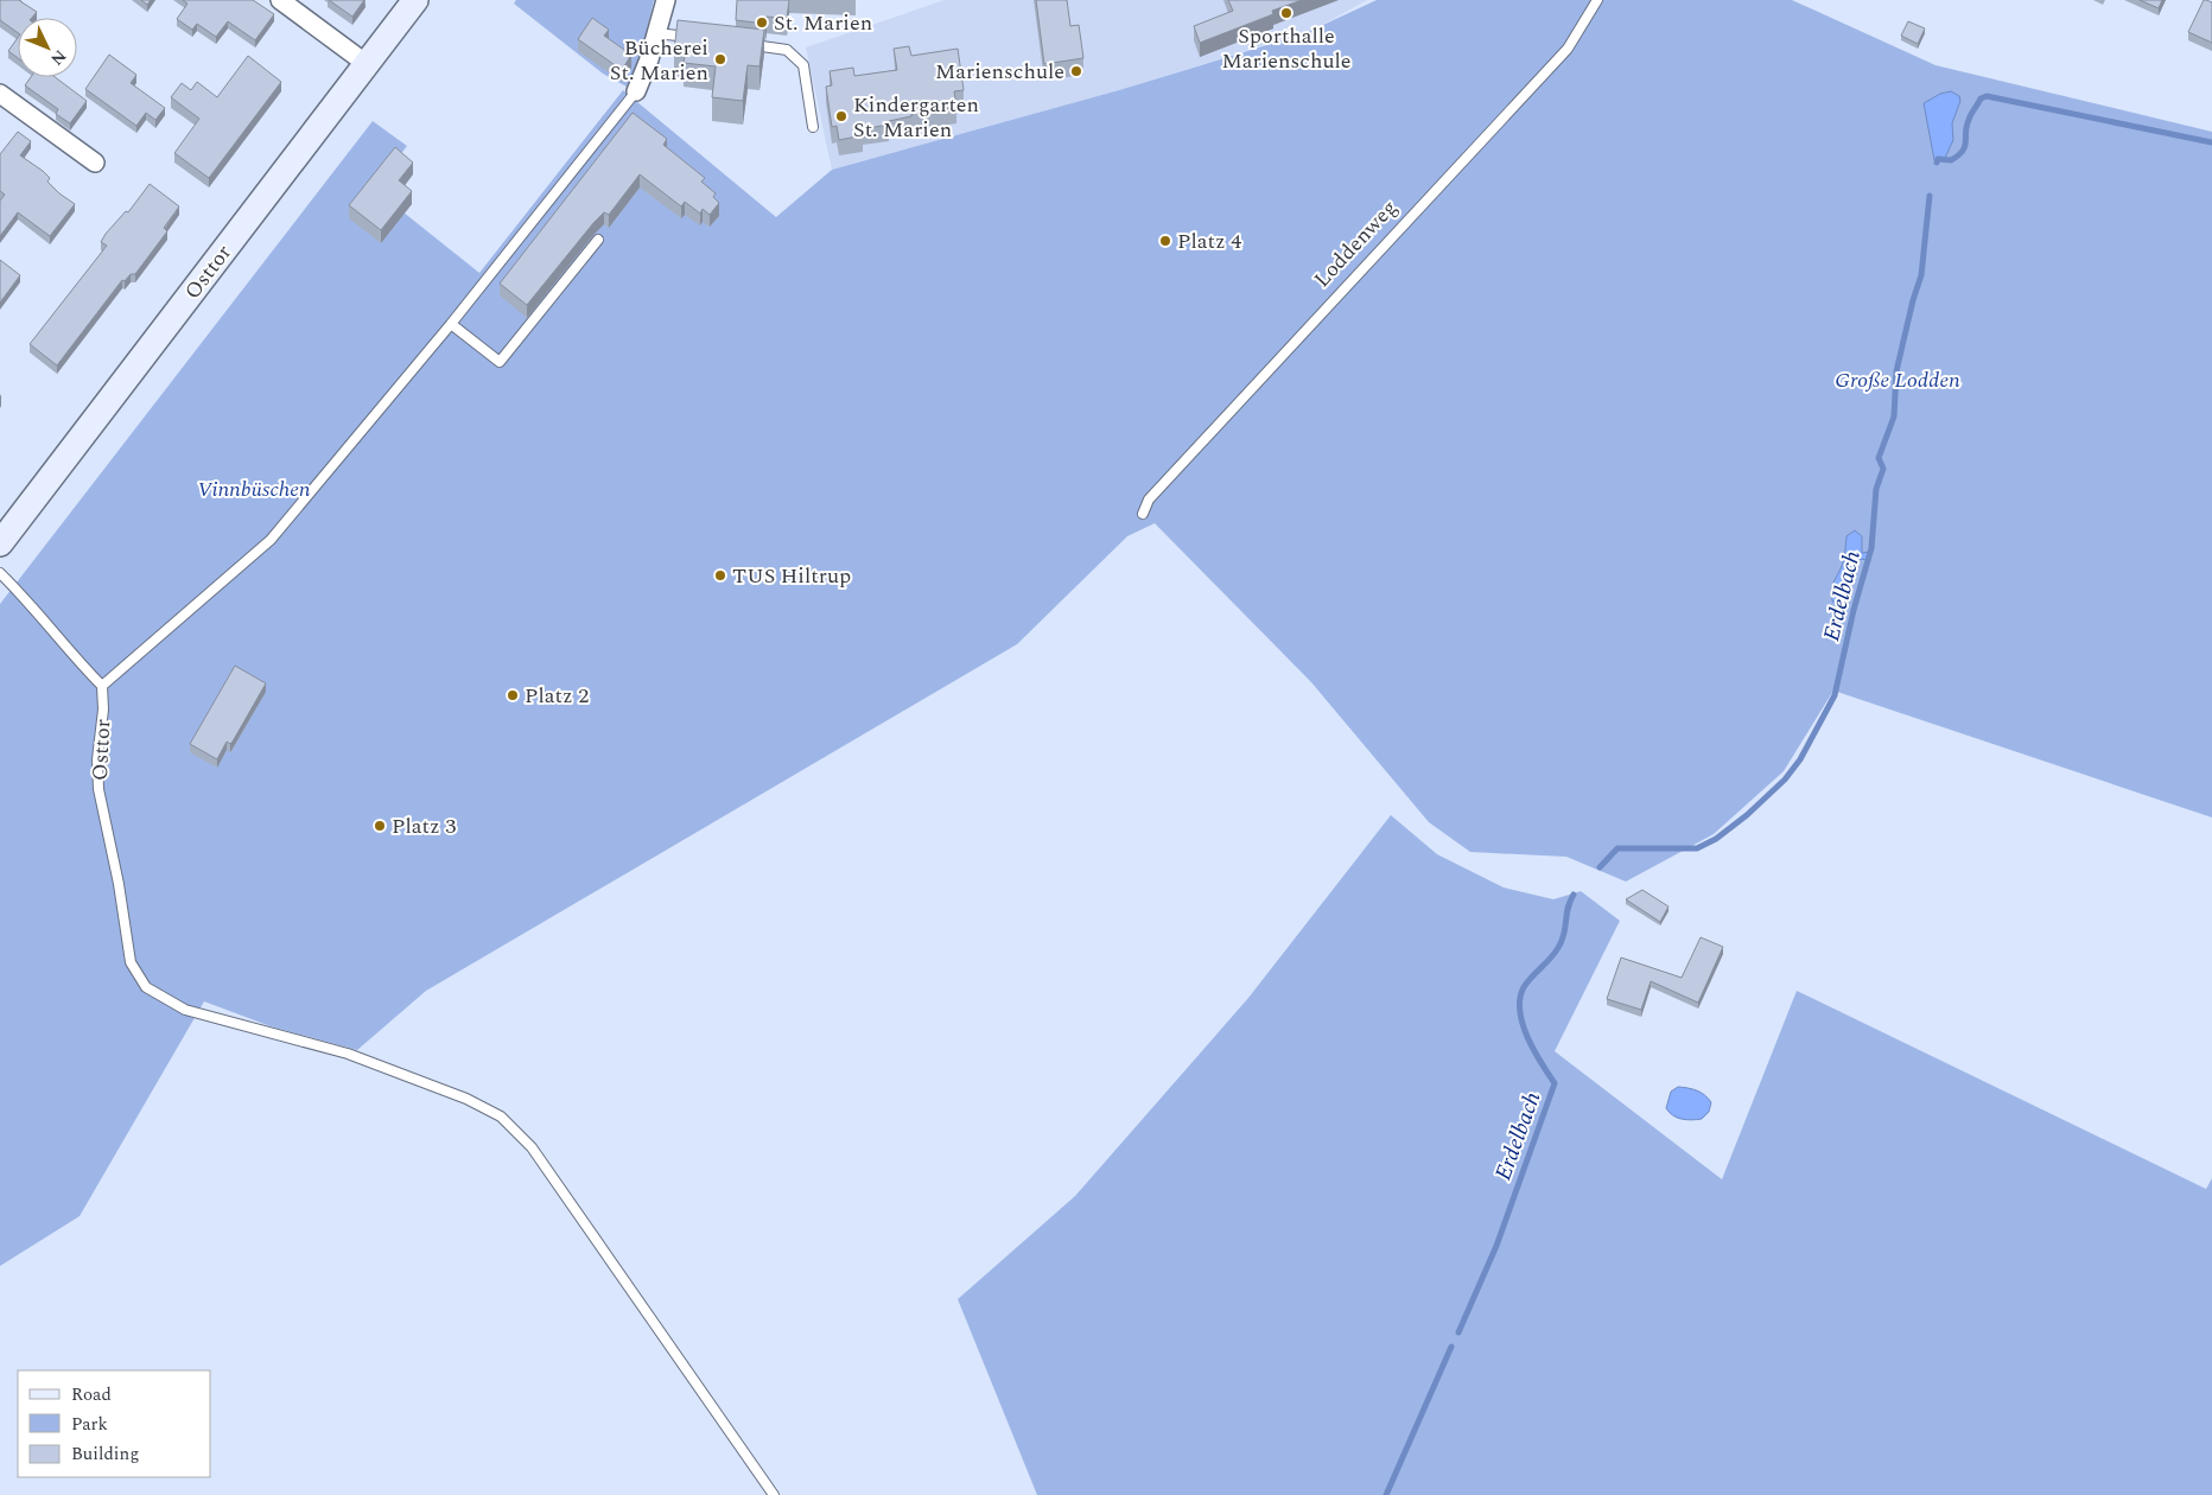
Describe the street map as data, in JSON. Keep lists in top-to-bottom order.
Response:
{
  "streets": {
    "main road": ["Osttor"],
    "lane": ["Loddenweg"]
  },
  "water": ["Erdelbach"],
  "parks": ["Große Lodden", "Vinnbüschen"],
  "places": [
    "Sporthalle Marienschule",
    "St. Marien",
    "Bücherei St. Marien",
    "Marienschule",
    "Kindergarten St. Marien",
    "Platz 4",
    "TUS Hiltrup",
    "Platz 2",
    "Platz 3"
  ],
  "legend": ["Road", "Park", "Building"],
  "north": "bottom right"
}
